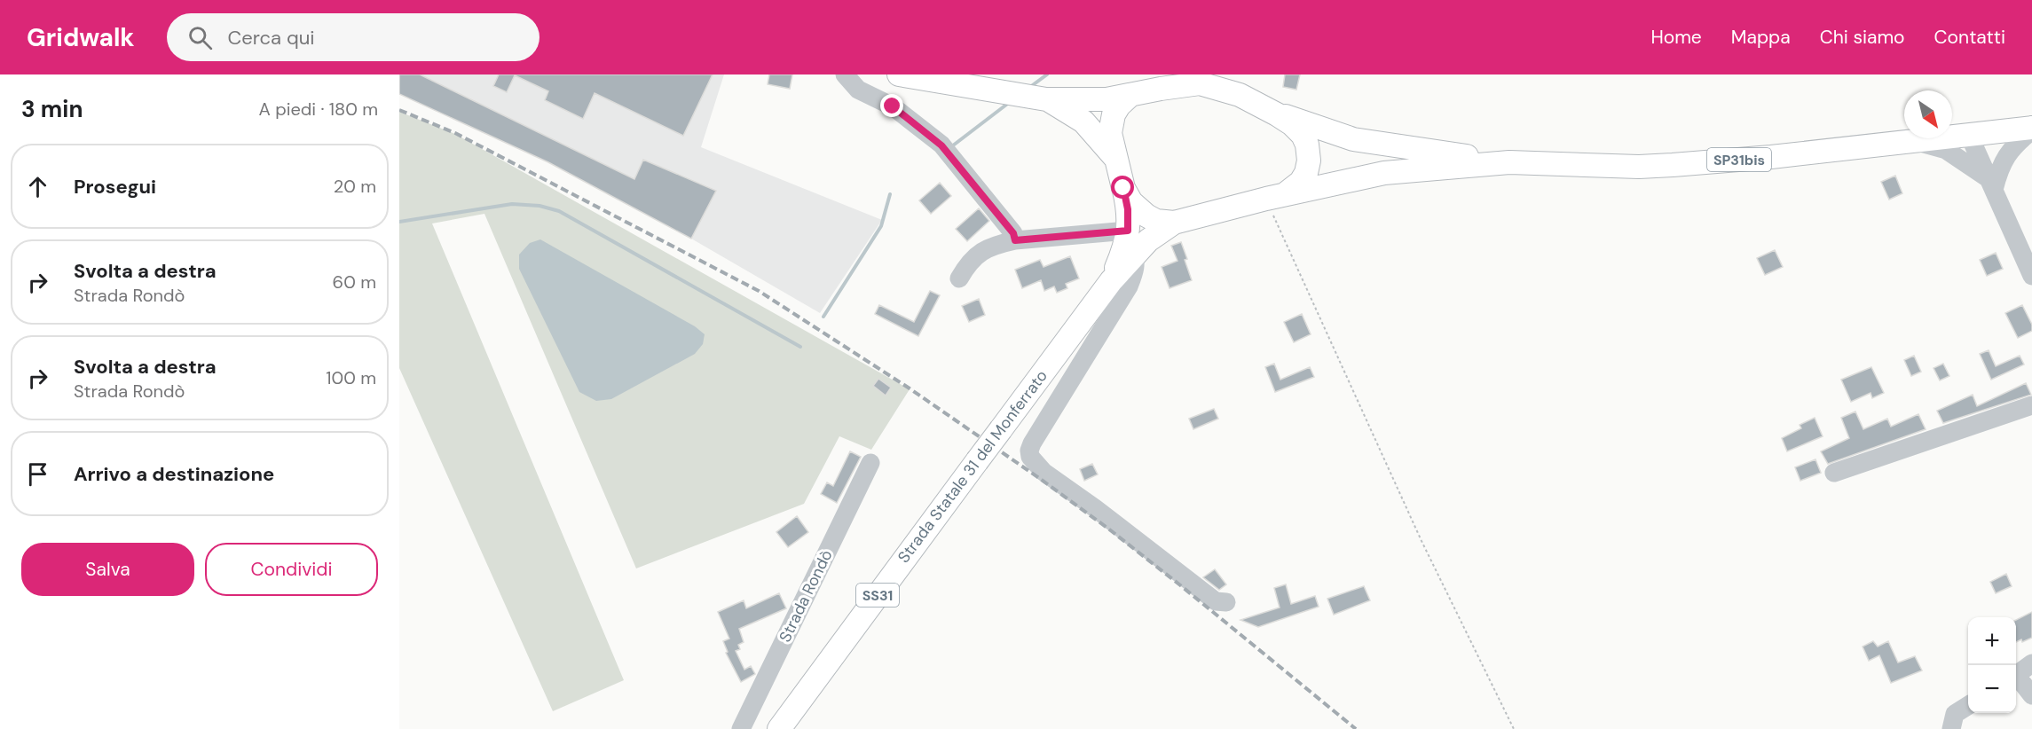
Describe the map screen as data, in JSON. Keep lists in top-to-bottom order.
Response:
{
  "streets": {
    "main road": ["SP31bis", "Strada Statale 31 del Monferrato", "SS31"],
    "street": ["Strada Rondò"]
  },
  "crossings": [
    ["SP31bis", "Strada Statale 31 del Monferrato"]
  ],
  "north": "bottom right",
  "page": {
    "header": "Gridwalk",
    "search": "Cerca qui",
    "nav": [
      "Home",
      "Mappa",
      "Chi siamo",
      "Contatti"
    ],
    "heading": ["3 min", "A piedi · 180 m"],
    "list": [
      ["Prosegui", "20 m"],
      ["Svolta a destra", "Strada Rondò", "60 m"],
      ["Svolta a destra", "Strada Rondò", "100 m"],
      "Arrivo a destinazione"
    ],
    "buttons": ["Salva", "Condividi"],
    "map_buttons": ["+", "−"]
  }
}
